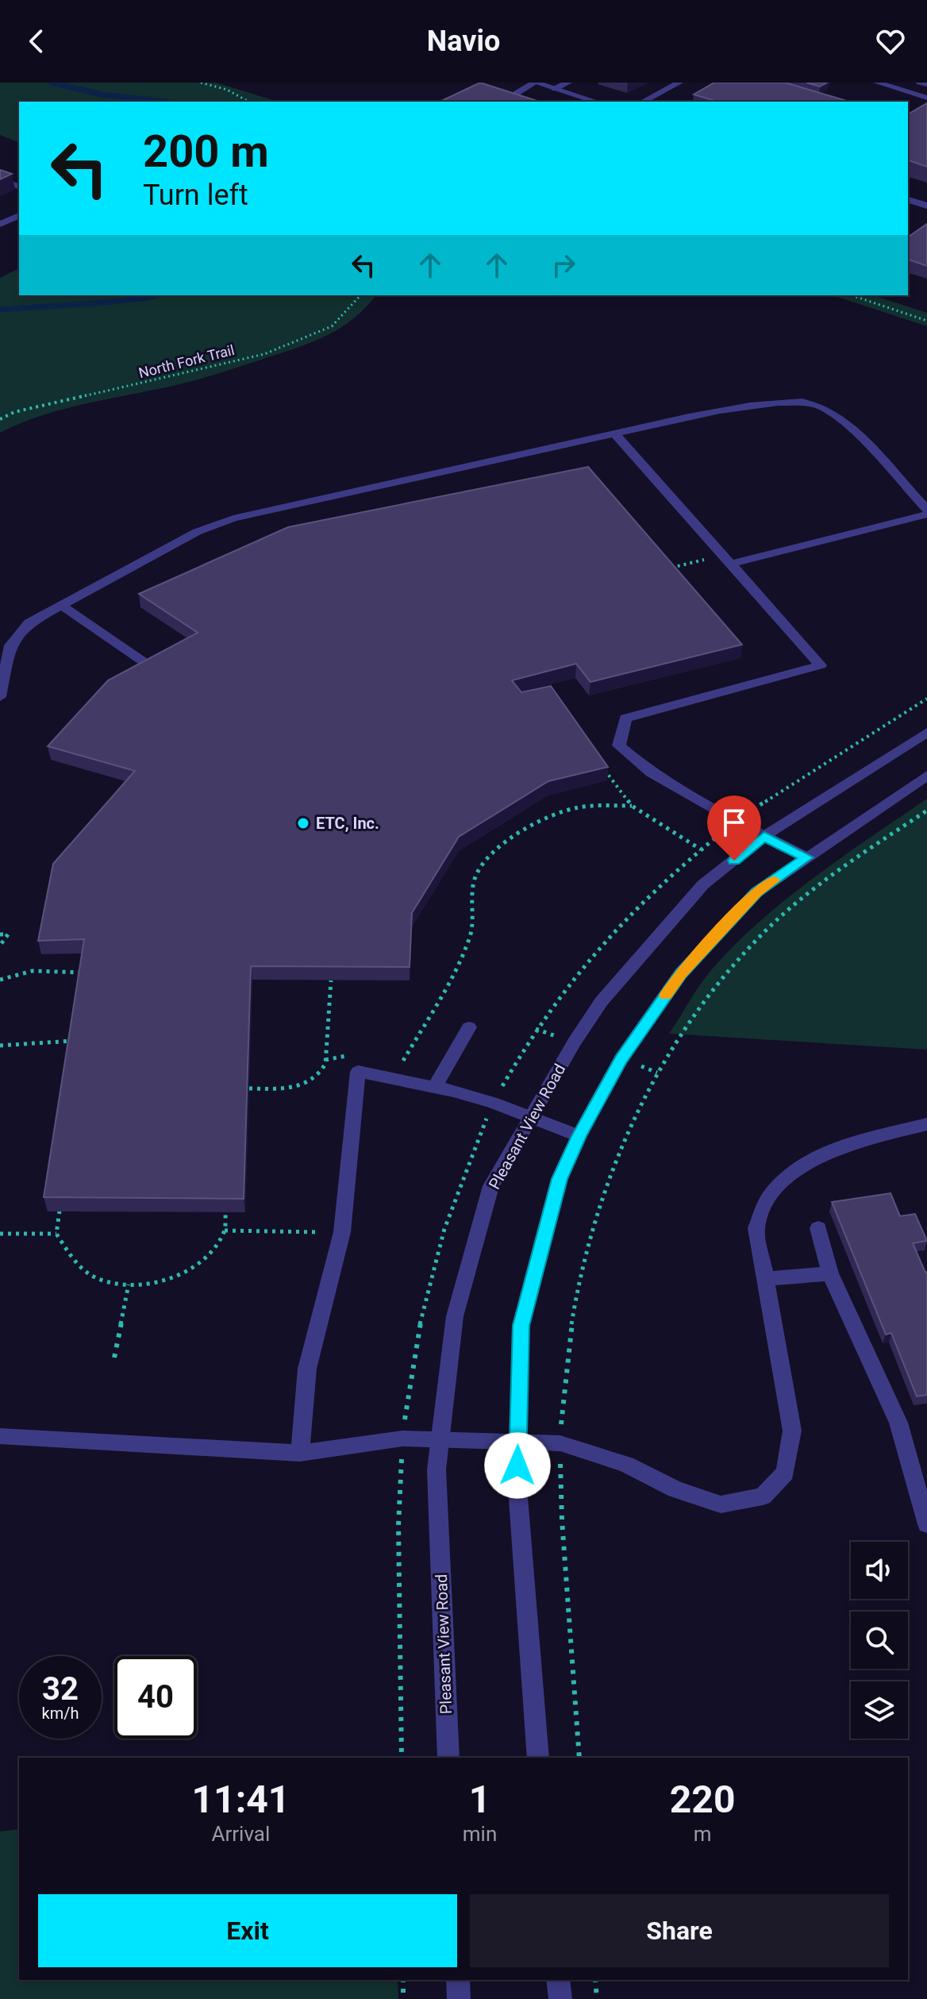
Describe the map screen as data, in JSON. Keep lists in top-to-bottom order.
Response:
{
  "streets": {
    "street": ["Pleasant View Road"],
    "path": ["North Fork Trail"]
  },
  "places": ["ETC, Inc."],
  "page": {
    "header": "Navio",
    "turn": ["200 m", "Turn left"],
    "speed": "32 km/h",
    "limit": "40",
    "eta": [
      "11:41",
      "Arrival",
      "1",
      "min",
      "220",
      "m"
    ],
    "buttons": ["Exit", "Share"]
  }
}
